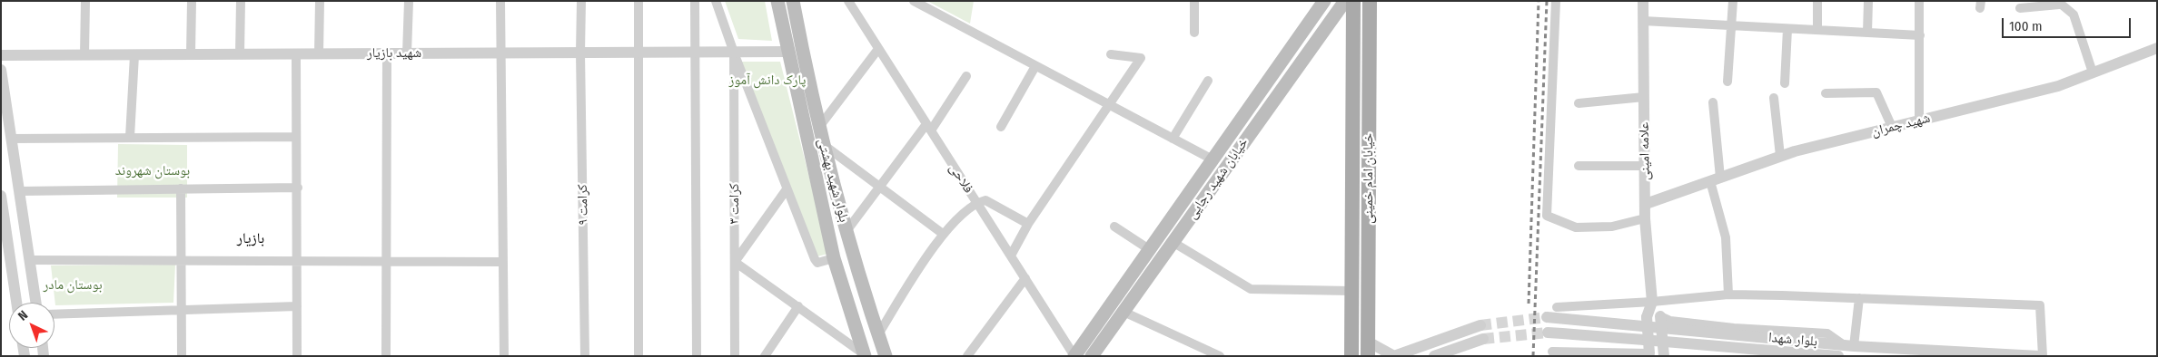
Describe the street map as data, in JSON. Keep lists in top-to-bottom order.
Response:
{
  "streets": {
    "main road": ["خیابان شهید رجایی", "خیابان امام خمینی", "بلوار شهید بهشتی"],
    "street": [
      "شهید بازیار",
      "شهید چمران",
      "علامه امینی",
      "فلاحی",
      "کرامت ۳",
      "کرامت ۹",
      "بلوار شهدا"
    ]
  },
  "crossings": [
    ["شهید بازیار", "بلوار شهید بهشتی"],
    ["شهید بازیار", "کرامت ۳"],
    ["شهید بازیار", "کرامت ۹"],
    ["شهید چمران", "علامه امینی"],
    ["فلاحی", "خیابان شهید رجایی"]
  ],
  "districts": ["بازیار"],
  "parks": ["پارک دانش آموز", "بوستان شهروند", "بوستان مادر"],
  "scale_bar": "100 m",
  "north": "top left"
}
